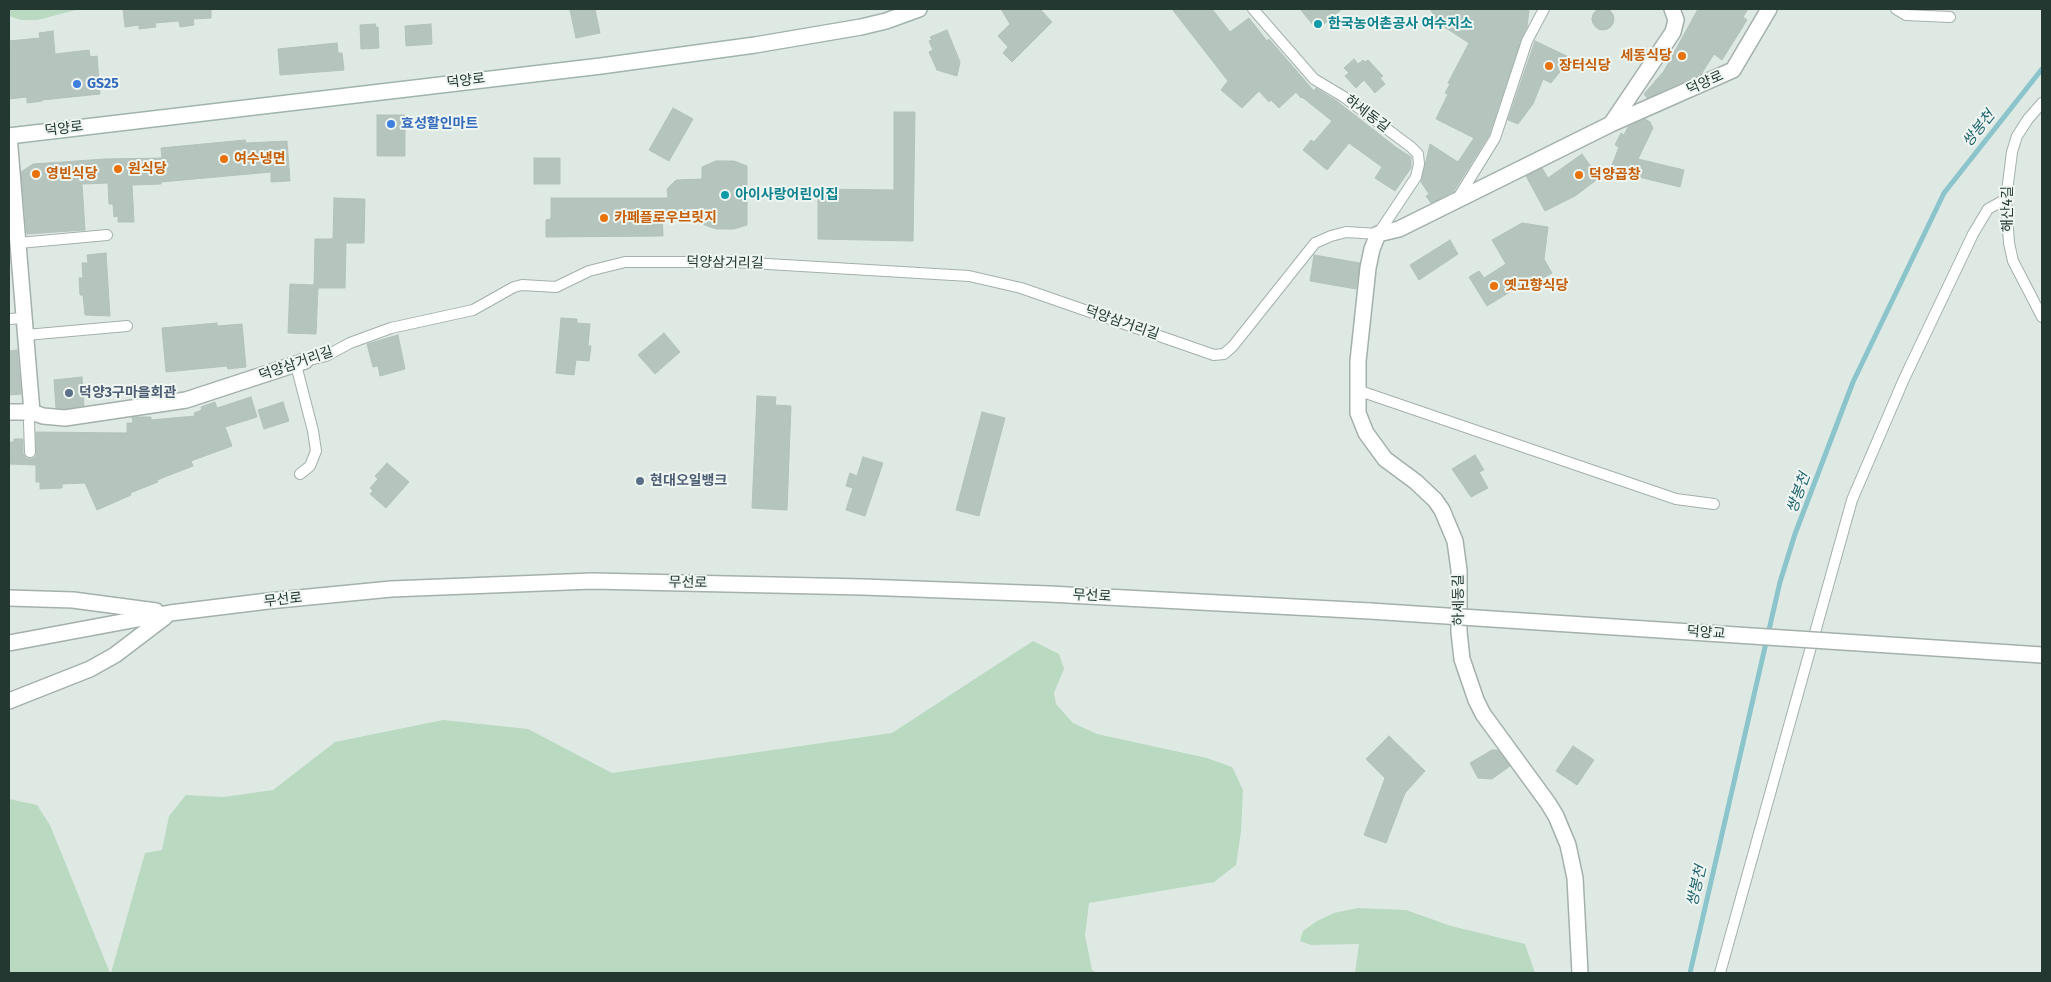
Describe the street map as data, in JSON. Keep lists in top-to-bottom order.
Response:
{
  "streets": {
    "street": [
      "덕양로",
      "하세동길",
      "덕양삼거리길",
      "무선로",
      "덕양교"
    ],
    "lane": ["해산4길"]
  },
  "crossings": [
    ["하세동길", "덕양삼거리길"],
    ["무선로", "덕양교"]
  ],
  "water": ["쌍봉천"],
  "places": [
    "한국농어촌공사 여수지소",
    "세동식당",
    "장터식당",
    "GS25",
    "효성할인마트",
    "여수냉면",
    "원식당",
    "영빈식당",
    "덕양곱창",
    "아이사랑어린이집",
    "카페플로우브릿지",
    "옛고향식당",
    "덕양3구마을회관",
    "현대오일뱅크"
  ]
}
